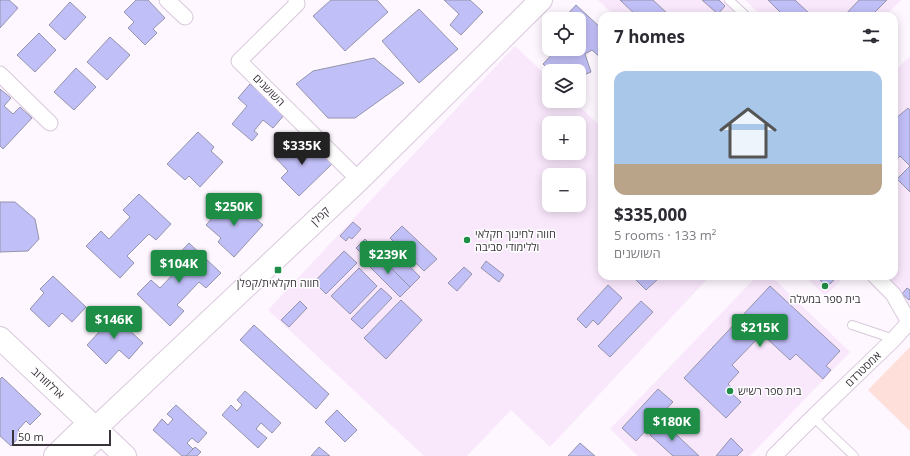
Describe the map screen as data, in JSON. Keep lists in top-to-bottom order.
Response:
{
  "streets": {
    "street": [
      "השושנים",
      "קפלן",
      "אמסטרדם",
      "ארלוזורוב"
    ]
  },
  "crossings": [
    ["השושנים", "קפלן"],
    ["קפלן", "ארלוזורוב"]
  ],
  "places": {
    "other": ["חווה לחינוך חקלאי וללימודי סביבה", "בית ספר במעלה", "בית ספר רשיש"],
    "transit": ["חווה חקלאית/קפלן"]
  },
  "scale_bar": "50 m",
  "page": {
    "map_buttons": ["+", "−"],
    "heading": "7 homes",
    "list": [
      {
        "name": "$335,000",
        "note": "5 rooms · 133 m² · השושנים"
      }
    ],
    "price": [
      "$335K",
      "$250K",
      "$239K",
      "$104K",
      "$146K",
      "$215K",
      "$180K"
    ],
    "scale": "50 m"
  }
}
